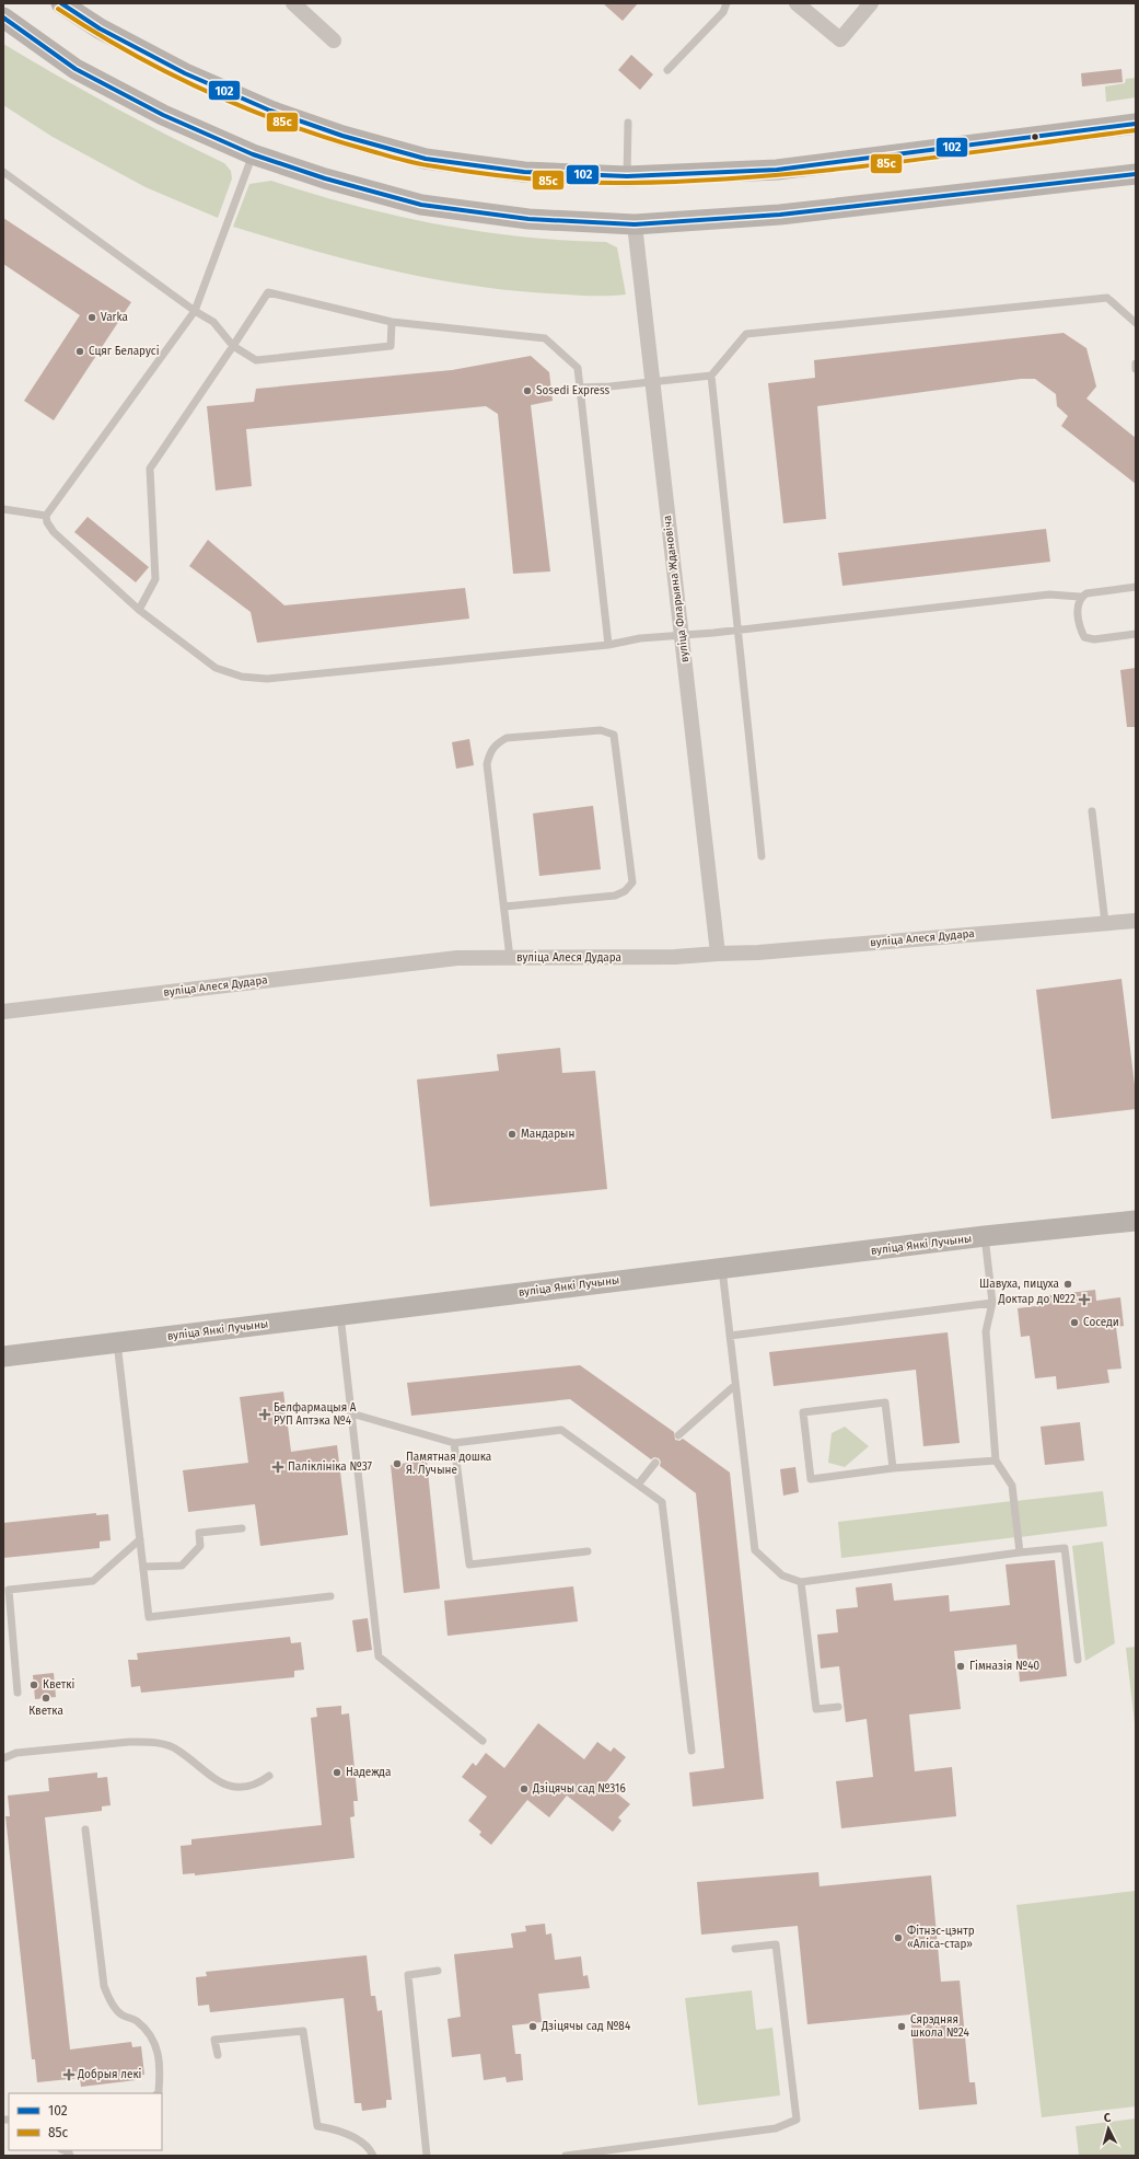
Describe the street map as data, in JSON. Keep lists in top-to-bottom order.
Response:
{
  "streets": {
    "main road": ["вуліца Янкі Лучыны"],
    "street": ["вуліца Фларыяна Ждановіча", "вуліца Алеся Дудара"]
  },
  "crossings": [
    ["вуліца Фларыяна Ждановіча", "вуліца Алеся Дудара"]
  ],
  "places": {
    "other": [
      "Varka",
      "Сцяг Беларусі",
      "Sosedi Express",
      "Мандарын",
      "Шавуха, пицуха",
      "Соседи",
      "Памятная дошка Я. Лучыне",
      "Гімназія №40",
      "Кветкі",
      "Кветка",
      "Надежда",
      "Дзіцячы сад №316",
      "Фітнэс-цэнтр «Аліса-стар»",
      "Дзіцячы сад №84",
      "Сярэдняя школа №24"
    ],
    "health": [
      "Доктар до №22",
      "Белфармацыя А РУП Аптэка №4",
      "Паліклініка №37",
      "Добрыя лекі"
    ]
  },
  "lines": ["transit line 102", "transit line 85с"],
  "legend": ["102", "85с"],
  "north": "top"
}
